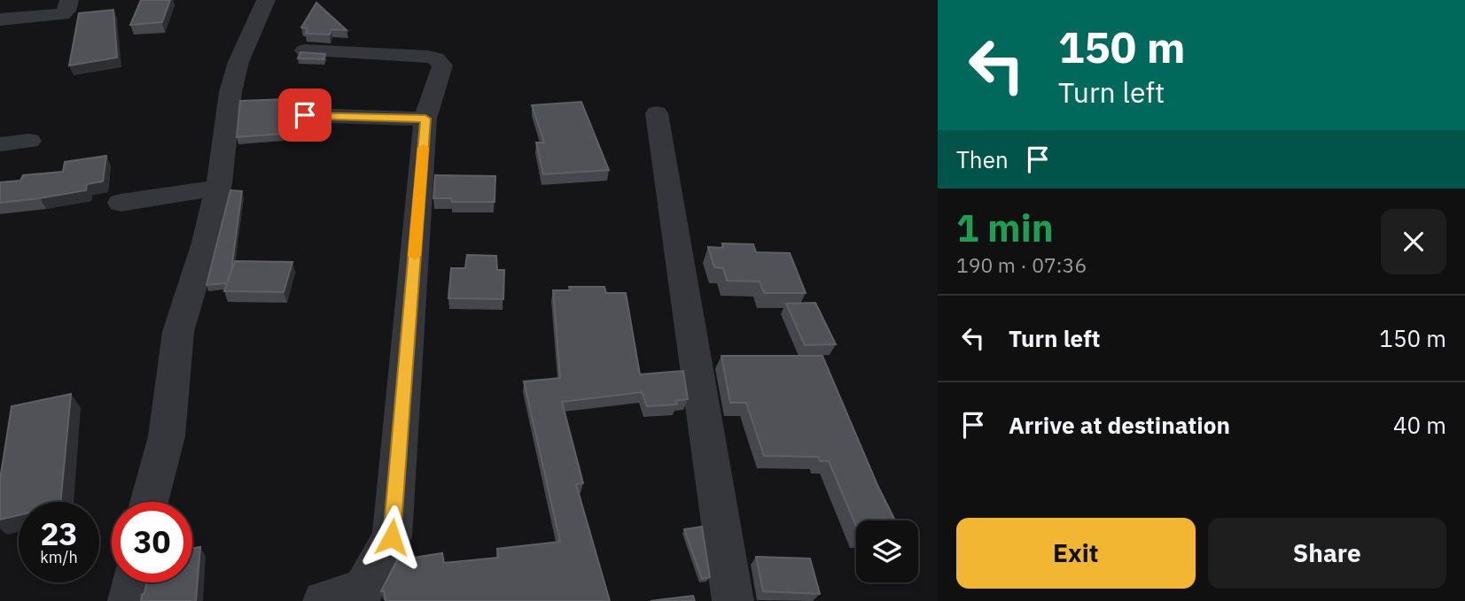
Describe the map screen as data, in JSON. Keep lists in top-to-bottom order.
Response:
{
  "page": {
    "turn": ["150 m", "Turn left"],
    "then": "Then",
    "heading": ["1 min", "190 m · 07:36"],
    "list": [
      {
        "name": "Turn left",
        "value": "150 m"
      },
      {
        "name": "Arrive at destination",
        "value": "40 m"
      }
    ],
    "speed": "23 km/h",
    "limit": "30",
    "buttons": ["Exit", "Share"]
  }
}
